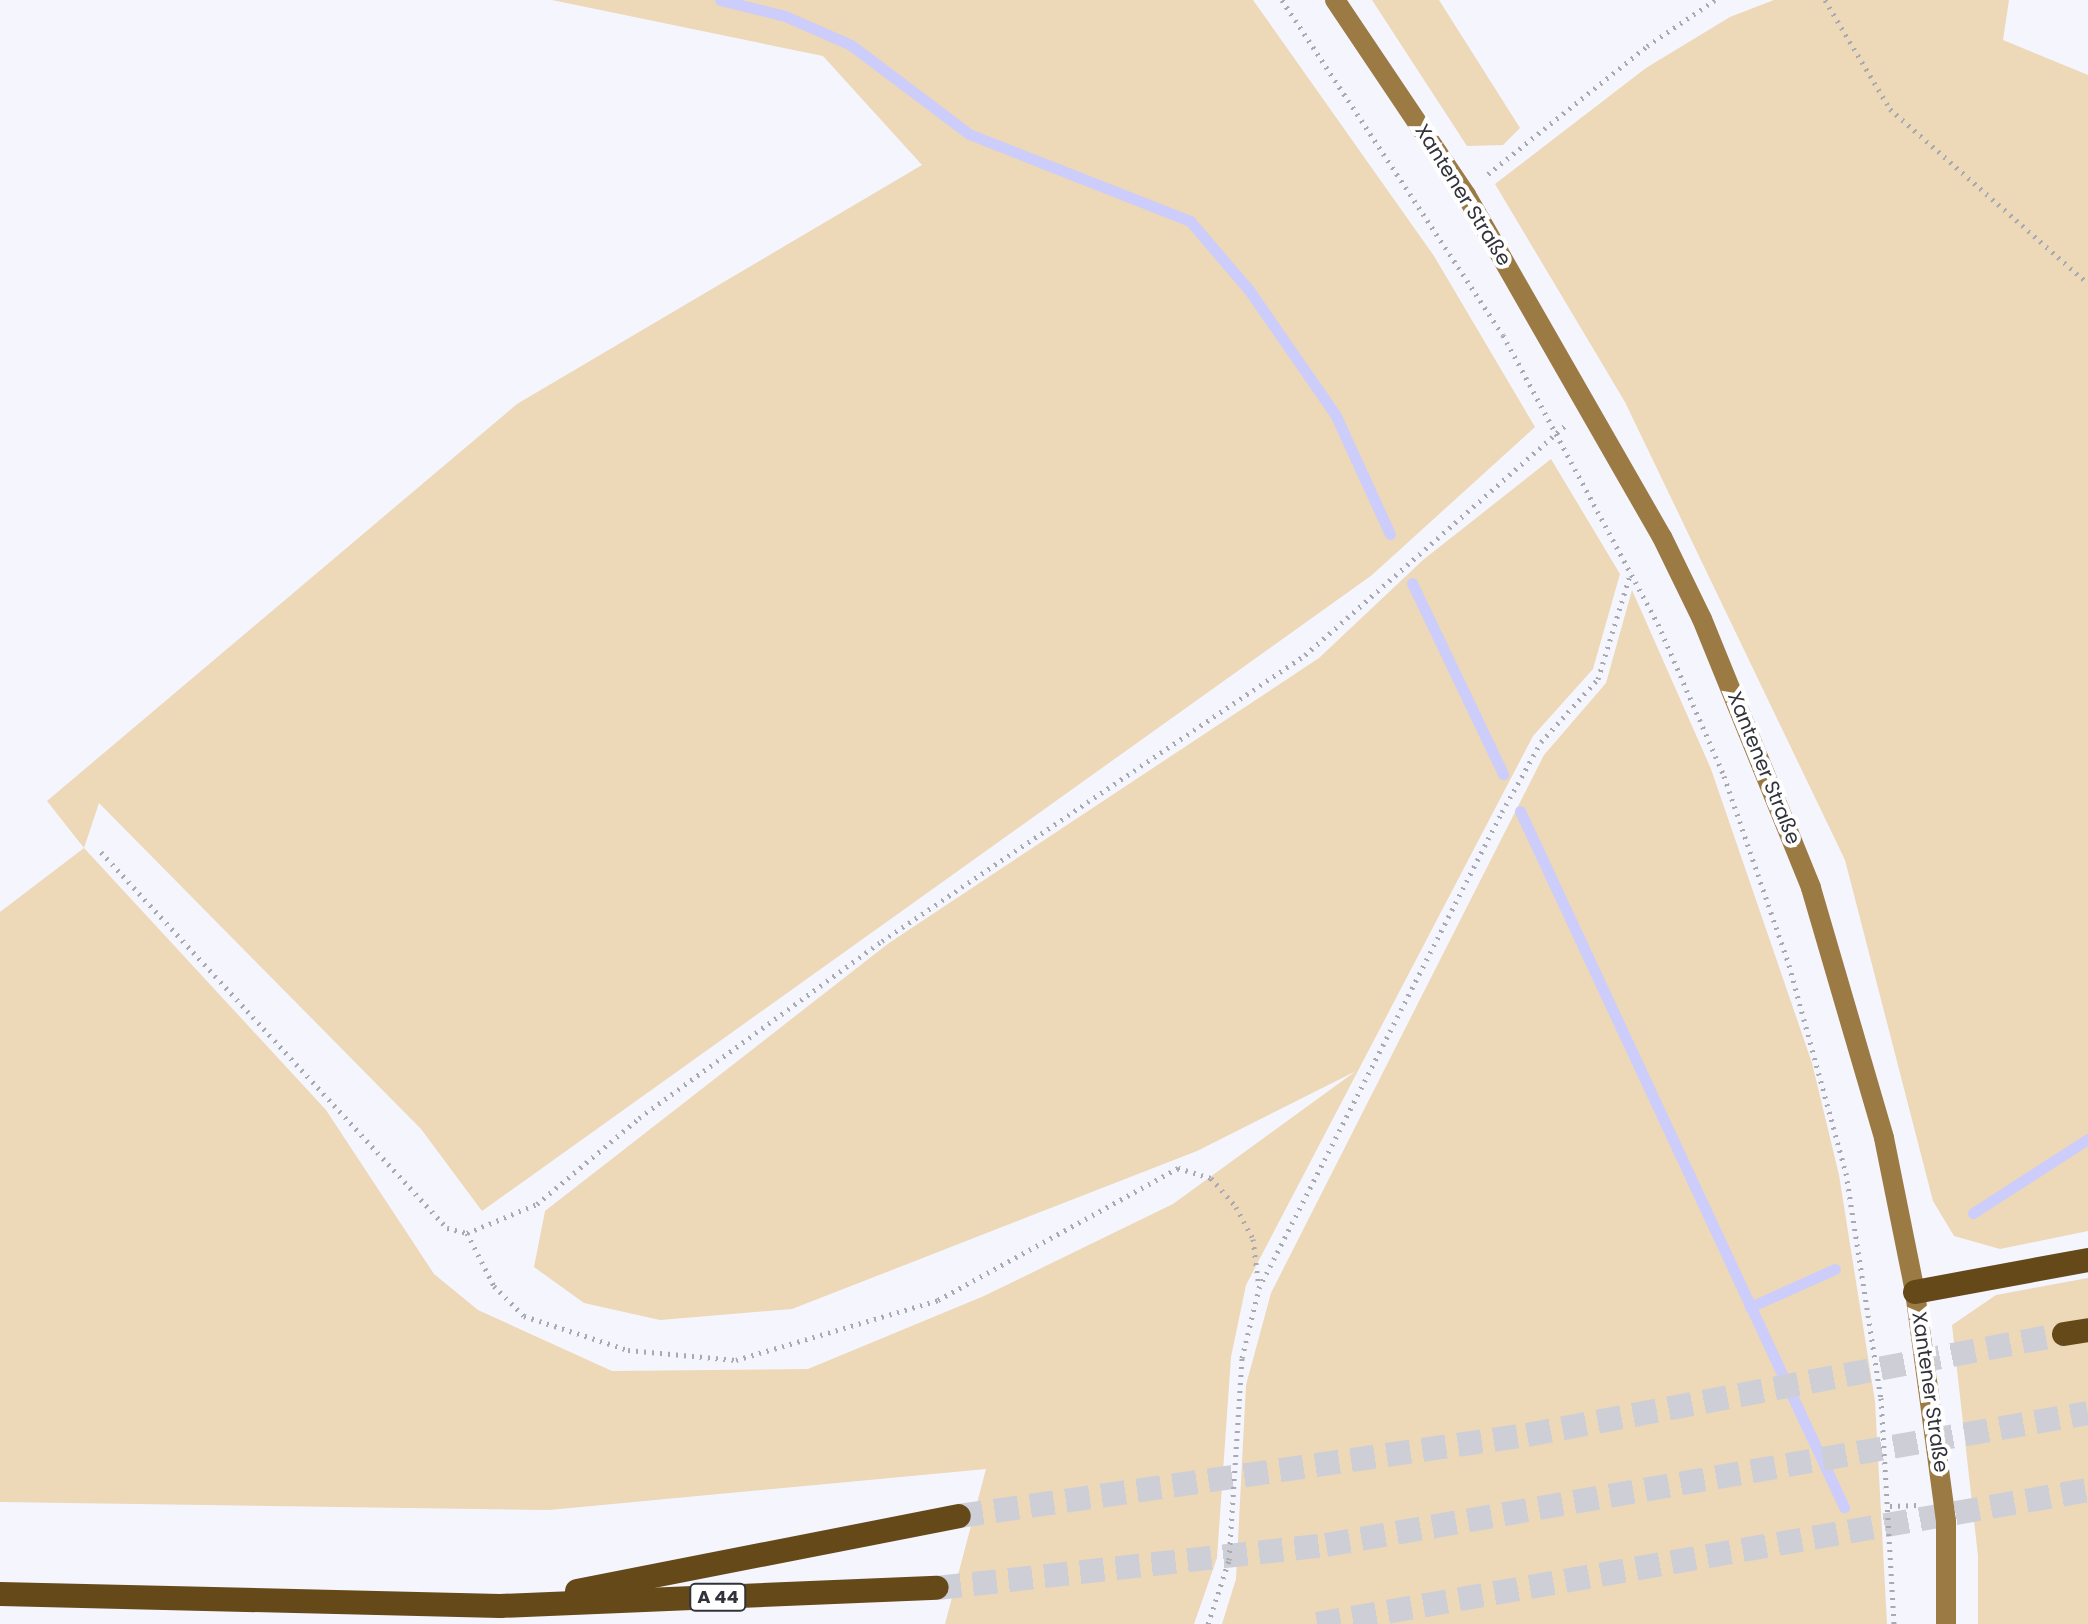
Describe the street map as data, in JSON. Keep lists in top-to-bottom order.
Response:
{
  "streets": {
    "highway": ["A 44"],
    "main road": ["Xantener Straße"]
  }
}
